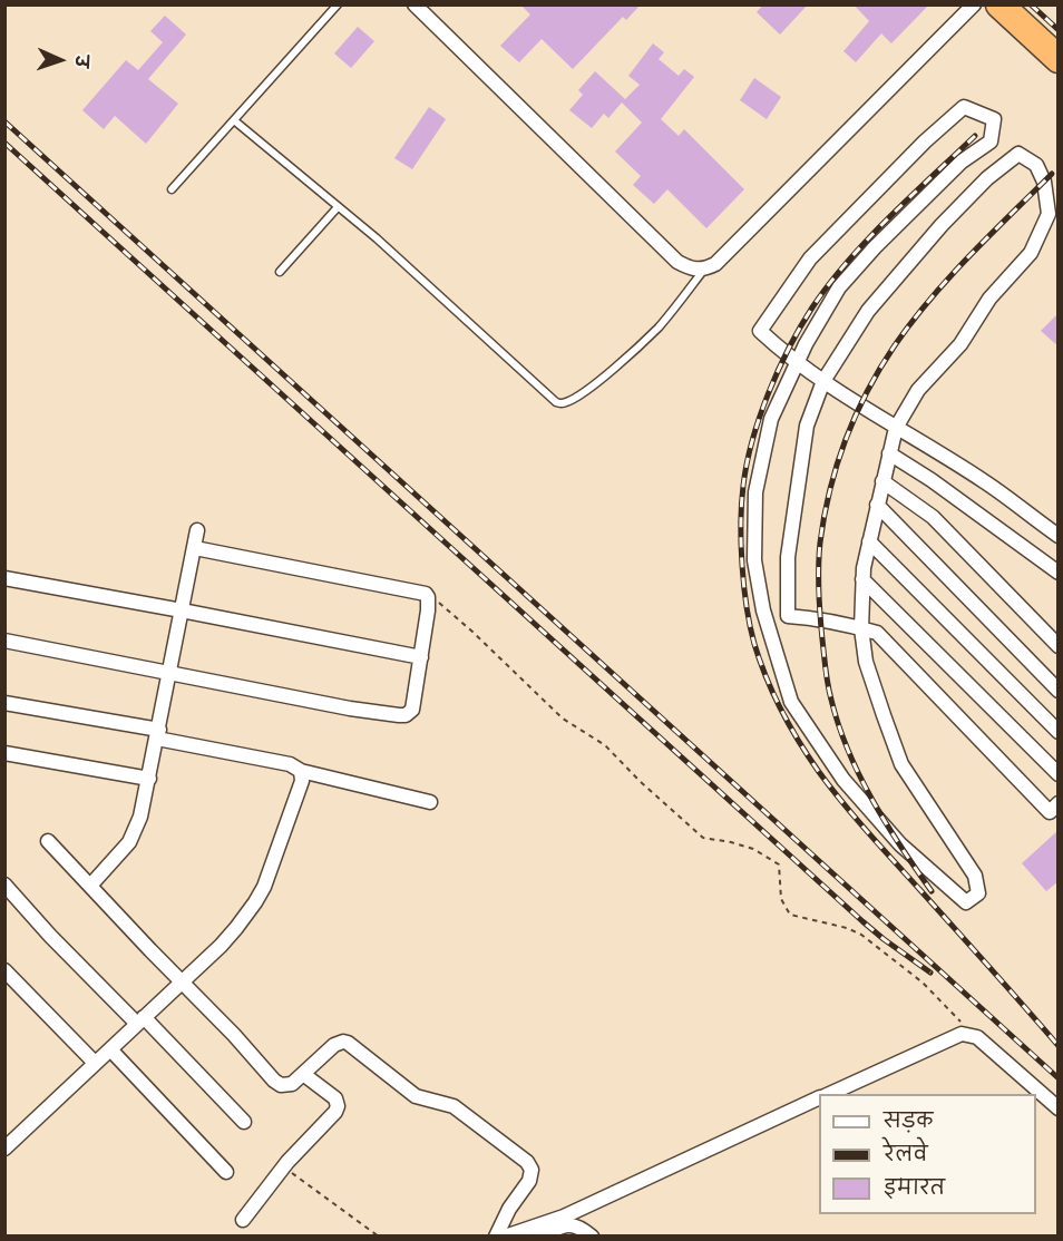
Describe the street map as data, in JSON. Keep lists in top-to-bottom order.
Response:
{
  "legend": ["सड़क", "रेलवे", "इमारत"],
  "north": "right"
}
